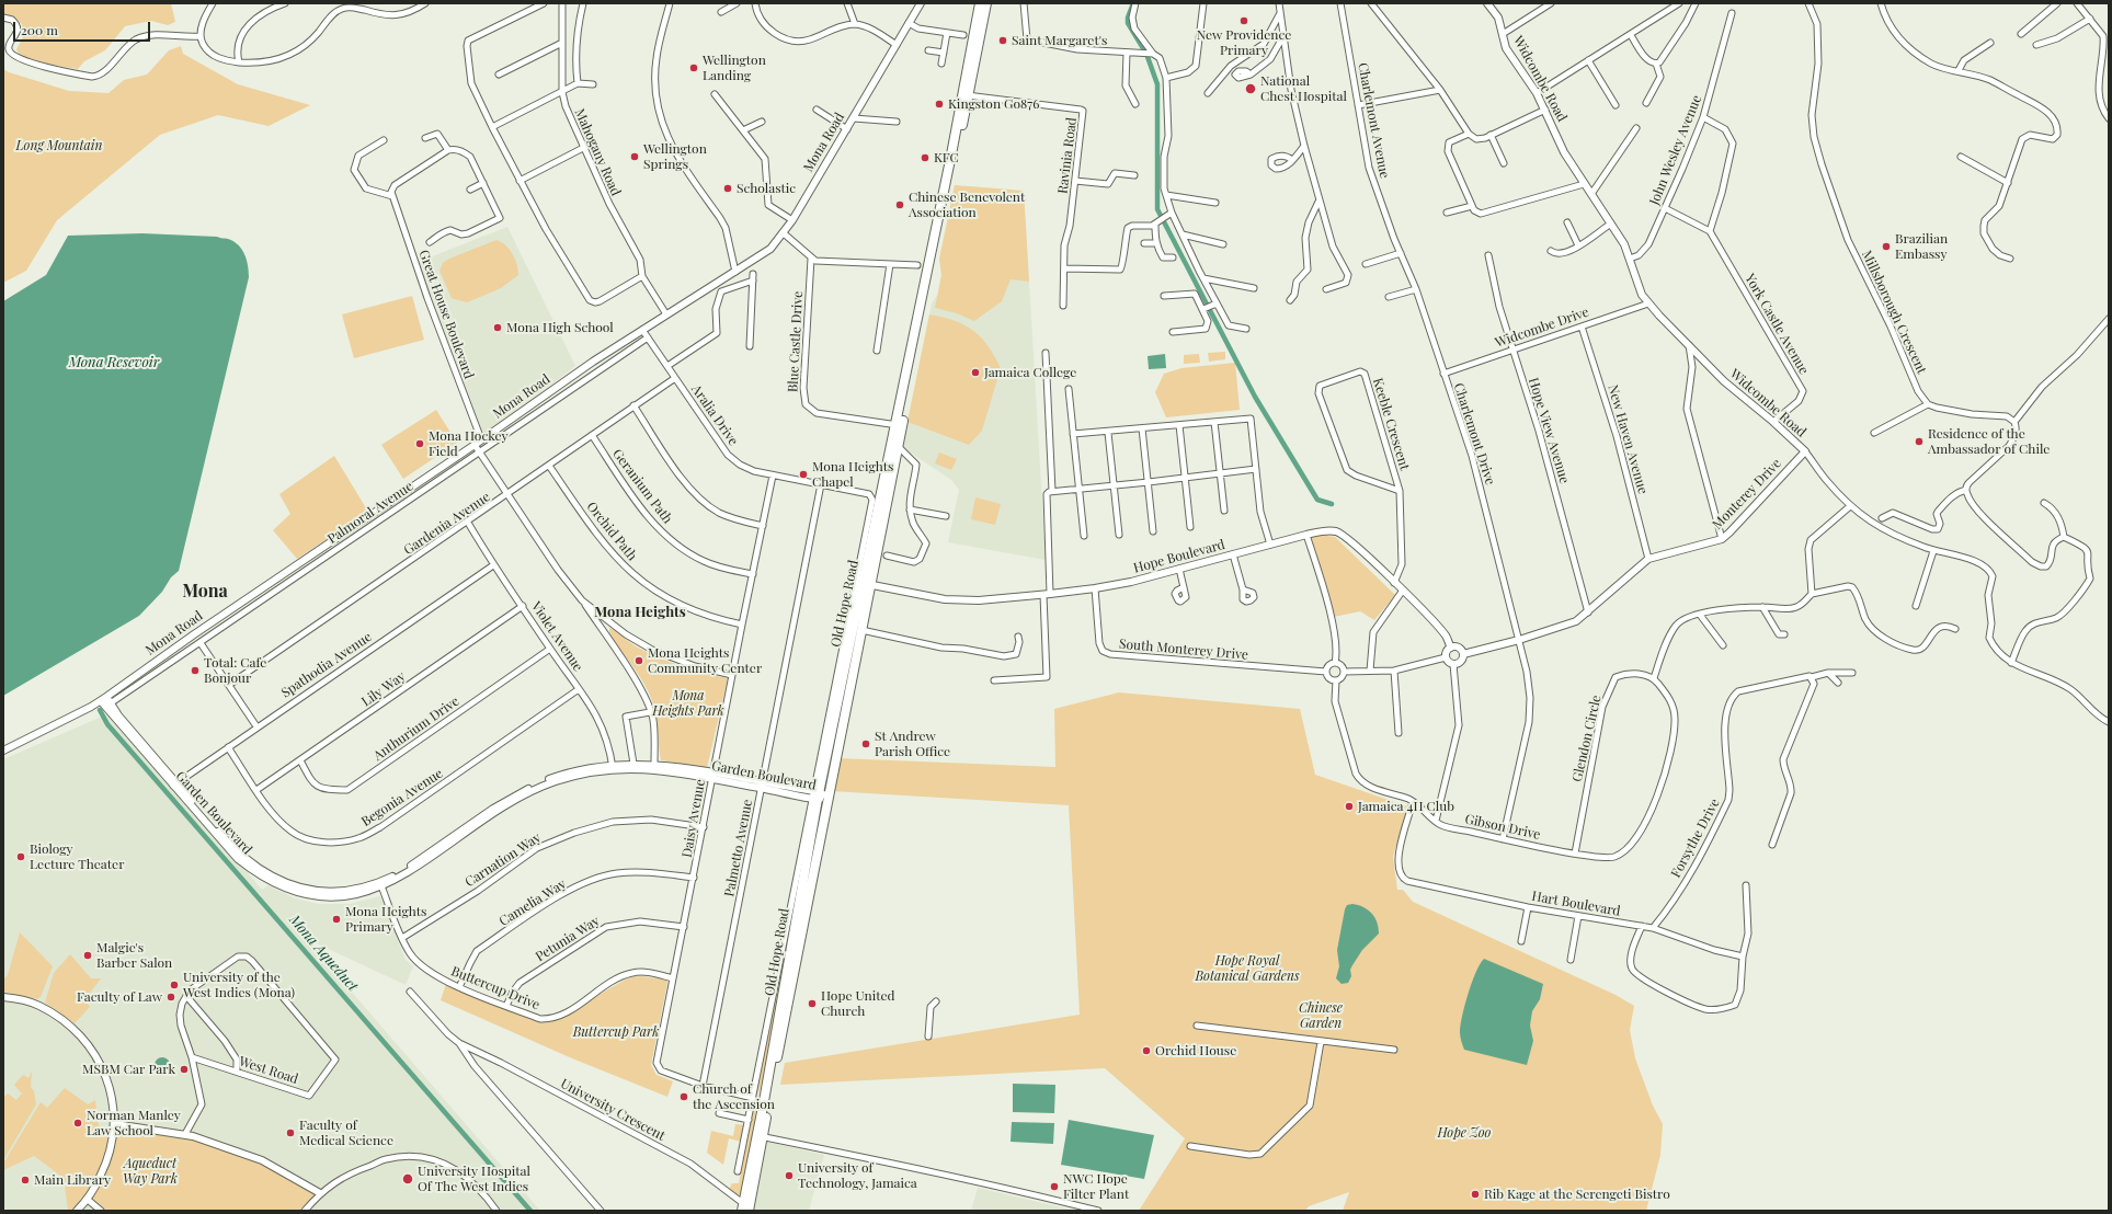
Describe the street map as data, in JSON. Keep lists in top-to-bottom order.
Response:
{
  "streets": {
    "main road": ["Old Hope Road"],
    "street": [
      "Widcombe Road",
      "Charlemont Avenue",
      "Mona Road",
      "John Wesley Avenue",
      "Mahogany Road",
      "Ravinia Road",
      "Millsborough Crescent",
      "Great House Boulevard",
      "York Castle Avenue",
      "Widcombe Drive",
      "Blue Castle Drive",
      "Aralia Drive",
      "Keeble Crescent",
      "Hope View Avenue",
      "Charlemont Drive",
      "New Haven Avenue",
      "Geranium Path",
      "Monterey Drive",
      "Palmoral Avenue",
      "Gardenia Avenue",
      "Orchid Path",
      "Hope Boulevard",
      "Violet Avenue",
      "South Monterey Drive",
      "Spathodia Avenue",
      "Lily Way",
      "Anthurium Drive",
      "Glendon Circle",
      "Garden Boulevard",
      "Begonia Avenue",
      "Daisy Avenue",
      "Gibson Drive",
      "Forsythe Drive",
      "Palmetto Avenue",
      "Carnation Way",
      "Camelia Way",
      "Hart Boulevard",
      "Petunia Way",
      "Buttercup Drive",
      "West Road",
      "University Crescent"
    ]
  },
  "crossings": [
    ["Widcombe Road", "John Wesley Avenue"],
    ["Widcombe Road", "York Castle Avenue"],
    ["Widcombe Road", "Widcombe Drive"],
    ["Widcombe Road", "Monterey Drive"],
    ["Charlemont Avenue", "Charlemont Drive"],
    ["Mona Road", "Mahogany Road"],
    ["Mona Road", "Great House Boulevard"],
    ["Mona Road", "Aralia Drive"],
    ["Mona Road", "Palmoral Avenue"],
    ["Mona Road", "Garden Boulevard"],
    ["Ravinia Road", "Old Hope Road"],
    ["Widcombe Drive", "Hope View Avenue"],
    ["Widcombe Drive", "Charlemont Drive"],
    ["Widcombe Drive", "New Haven Avenue"],
    ["Blue Castle Drive", "Old Hope Road"],
    ["Aralia Drive", "Palmoral Avenue"],
    ["Aralia Drive", "Gardenia Avenue"],
    ["Aralia Drive", "Old Hope Road"],
    ["Aralia Drive", "Garden Boulevard"],
    ["Aralia Drive", "Daisy Avenue"],
    ["Aralia Drive", "Palmetto Avenue"],
    ["Keeble Crescent", "Hope Boulevard"],
    ["Hope View Avenue", "Monterey Drive"],
    ["Charlemont Drive", "Monterey Drive"],
    ["Charlemont Drive", "Gibson Drive"],
    ["New Haven Avenue", "Monterey Drive"],
    ["Geranium Path", "Gardenia Avenue"],
    ["Geranium Path", "Daisy Avenue"],
    ["Monterey Drive", "Hope Boulevard"],
    ["Palmoral Avenue", "Garden Boulevard"],
    ["Gardenia Avenue", "Orchid Path"],
    ["Gardenia Avenue", "Violet Avenue"],
    ["Orchid Path", "Daisy Avenue"],
    ["Hope Boulevard", "Old Hope Road"],
    ["Hope Boulevard", "South Monterey Drive"],
    ["Old Hope Road", "Garden Boulevard"],
    ["Old Hope Road", "University Crescent"],
    ["Violet Avenue", "Spathodia Avenue"],
    ["Violet Avenue", "Lily Way"],
    ["Violet Avenue", "Anthurium Drive"],
    ["Violet Avenue", "Garden Boulevard"],
    ["Violet Avenue", "Begonia Avenue"],
    ["South Monterey Drive", "Gibson Drive"],
    ["Spathodia Avenue", "Garden Boulevard"],
    ["Spathodia Avenue", "Begonia Avenue"],
    ["Lily Way", "Anthurium Drive"],
    ["Lily Way", "Begonia Avenue"],
    ["Glendon Circle", "Gibson Drive"],
    ["Garden Boulevard", "Daisy Avenue"],
    ["Garden Boulevard", "Palmetto Avenue"],
    ["Garden Boulevard", "Buttercup Drive"],
    ["Daisy Avenue", "Palmetto Avenue"],
    ["Daisy Avenue", "Carnation Way"],
    ["Daisy Avenue", "Camelia Way"],
    ["Daisy Avenue", "Petunia Way"],
    ["Daisy Avenue", "Buttercup Drive"],
    ["Gibson Drive", "Hart Boulevard"],
    ["Forsythe Drive", "Hart Boulevard"],
    ["Carnation Way", "Buttercup Drive"],
    ["Camelia Way", "Buttercup Drive"],
    ["Petunia Way", "Buttercup Drive"]
  ],
  "districts": ["Mona", "Mona Heights"],
  "water": ["Mona Resevoir", "Mona Aqueduct"],
  "parks": [
    "Long Mountain",
    "Mona Heights Park",
    "Hope Royal Botanical Gardens",
    "Chinese Garden",
    "Buttercup Park",
    "Hope Zoo",
    "Aqueduct Way Park"
  ],
  "places": [
    "New Providence Primary",
    "Saint Margaret's",
    "Wellington Landing",
    "National Chest Hospital",
    "Kingston Go876",
    "Wellington Springs",
    "KFC",
    "Scholastic",
    "Chinese Benevolent Association",
    "Brazilian Embassy",
    "Mona High School",
    "Jamaica College",
    "Residence of the Ambassador of Chile",
    "Mona Hockey Field",
    "Mona Heights Chapel",
    "Mona Heights Community Center",
    "Total: Cafe Bonjour",
    "St Andrew Parish Office",
    "Jamaica 4H Club",
    "Biology Lecture Theater",
    "Mona Heights Primary",
    "Malgie's Barber Salon",
    "University of the West Indies (Mona)",
    "Faculty of Law",
    "Hope United Church",
    "Orchid House",
    "MSBM Car Park",
    "Church of the Ascension",
    "Norman Manley Law School",
    "Faculty of Medical Science",
    "University of Technology, Jamaica",
    "University Hospital Of The West Indies",
    "Main Library",
    "NWC Hope Filter Plant",
    "Rib Kage at the Serengeti Bistro"
  ],
  "scale_bar": "200 m"
}
